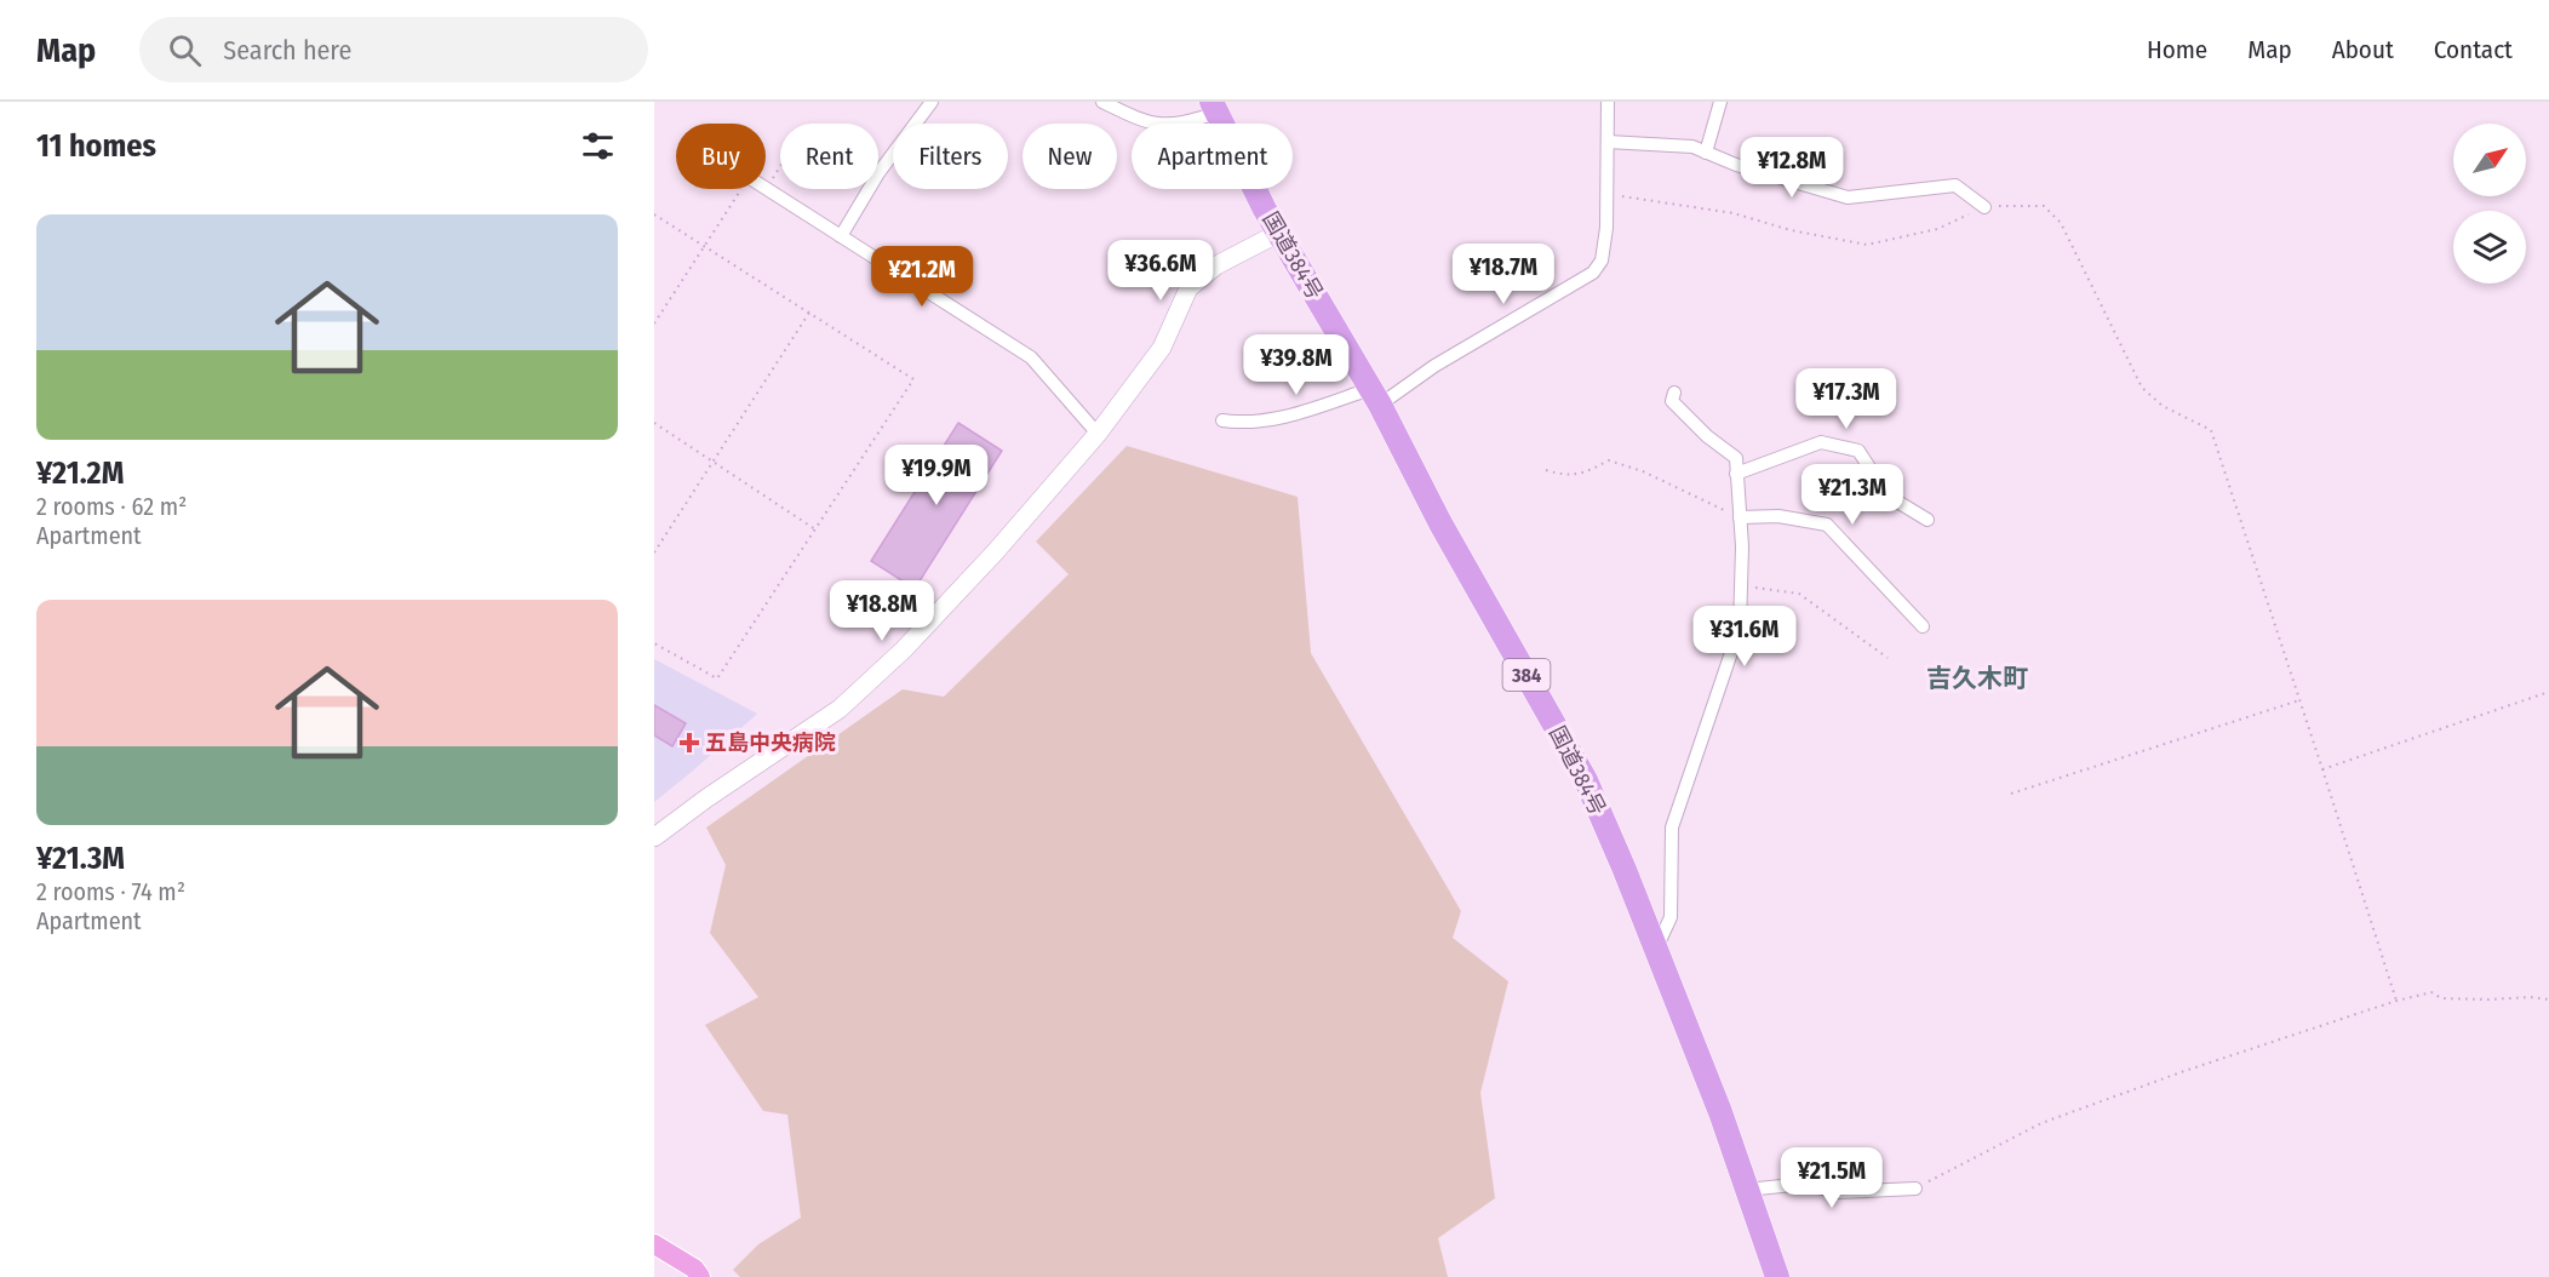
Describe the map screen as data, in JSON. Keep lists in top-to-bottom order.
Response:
{
  "streets": {
    "highway": ["国道384号", "384"]
  },
  "districts": ["吉久木町"],
  "places": {
    "health": ["五島中央病院"]
  },
  "north": "top right",
  "page": {
    "header": "Map",
    "search": "Search here",
    "nav": [
      "Home",
      "Map",
      "About",
      "Contact"
    ],
    "heading": "11 homes",
    "chip": [
      "Buy",
      "Rent",
      "Filters",
      "New",
      "Apartment"
    ],
    "price": [
      "¥12.8M",
      "¥36.6M",
      "¥18.7M",
      "¥21.2M",
      "¥39.8M",
      "¥17.3M",
      "¥19.9M",
      "¥21.3M",
      "¥18.8M",
      "¥31.6M",
      "¥21.5M"
    ],
    "list": [
      {
        "name": "¥21.2M",
        "note": "2 rooms · 62 m² · Apartment"
      },
      {
        "name": "¥21.3M",
        "note": "2 rooms · 74 m² · Apartment"
      }
    ]
  }
}
